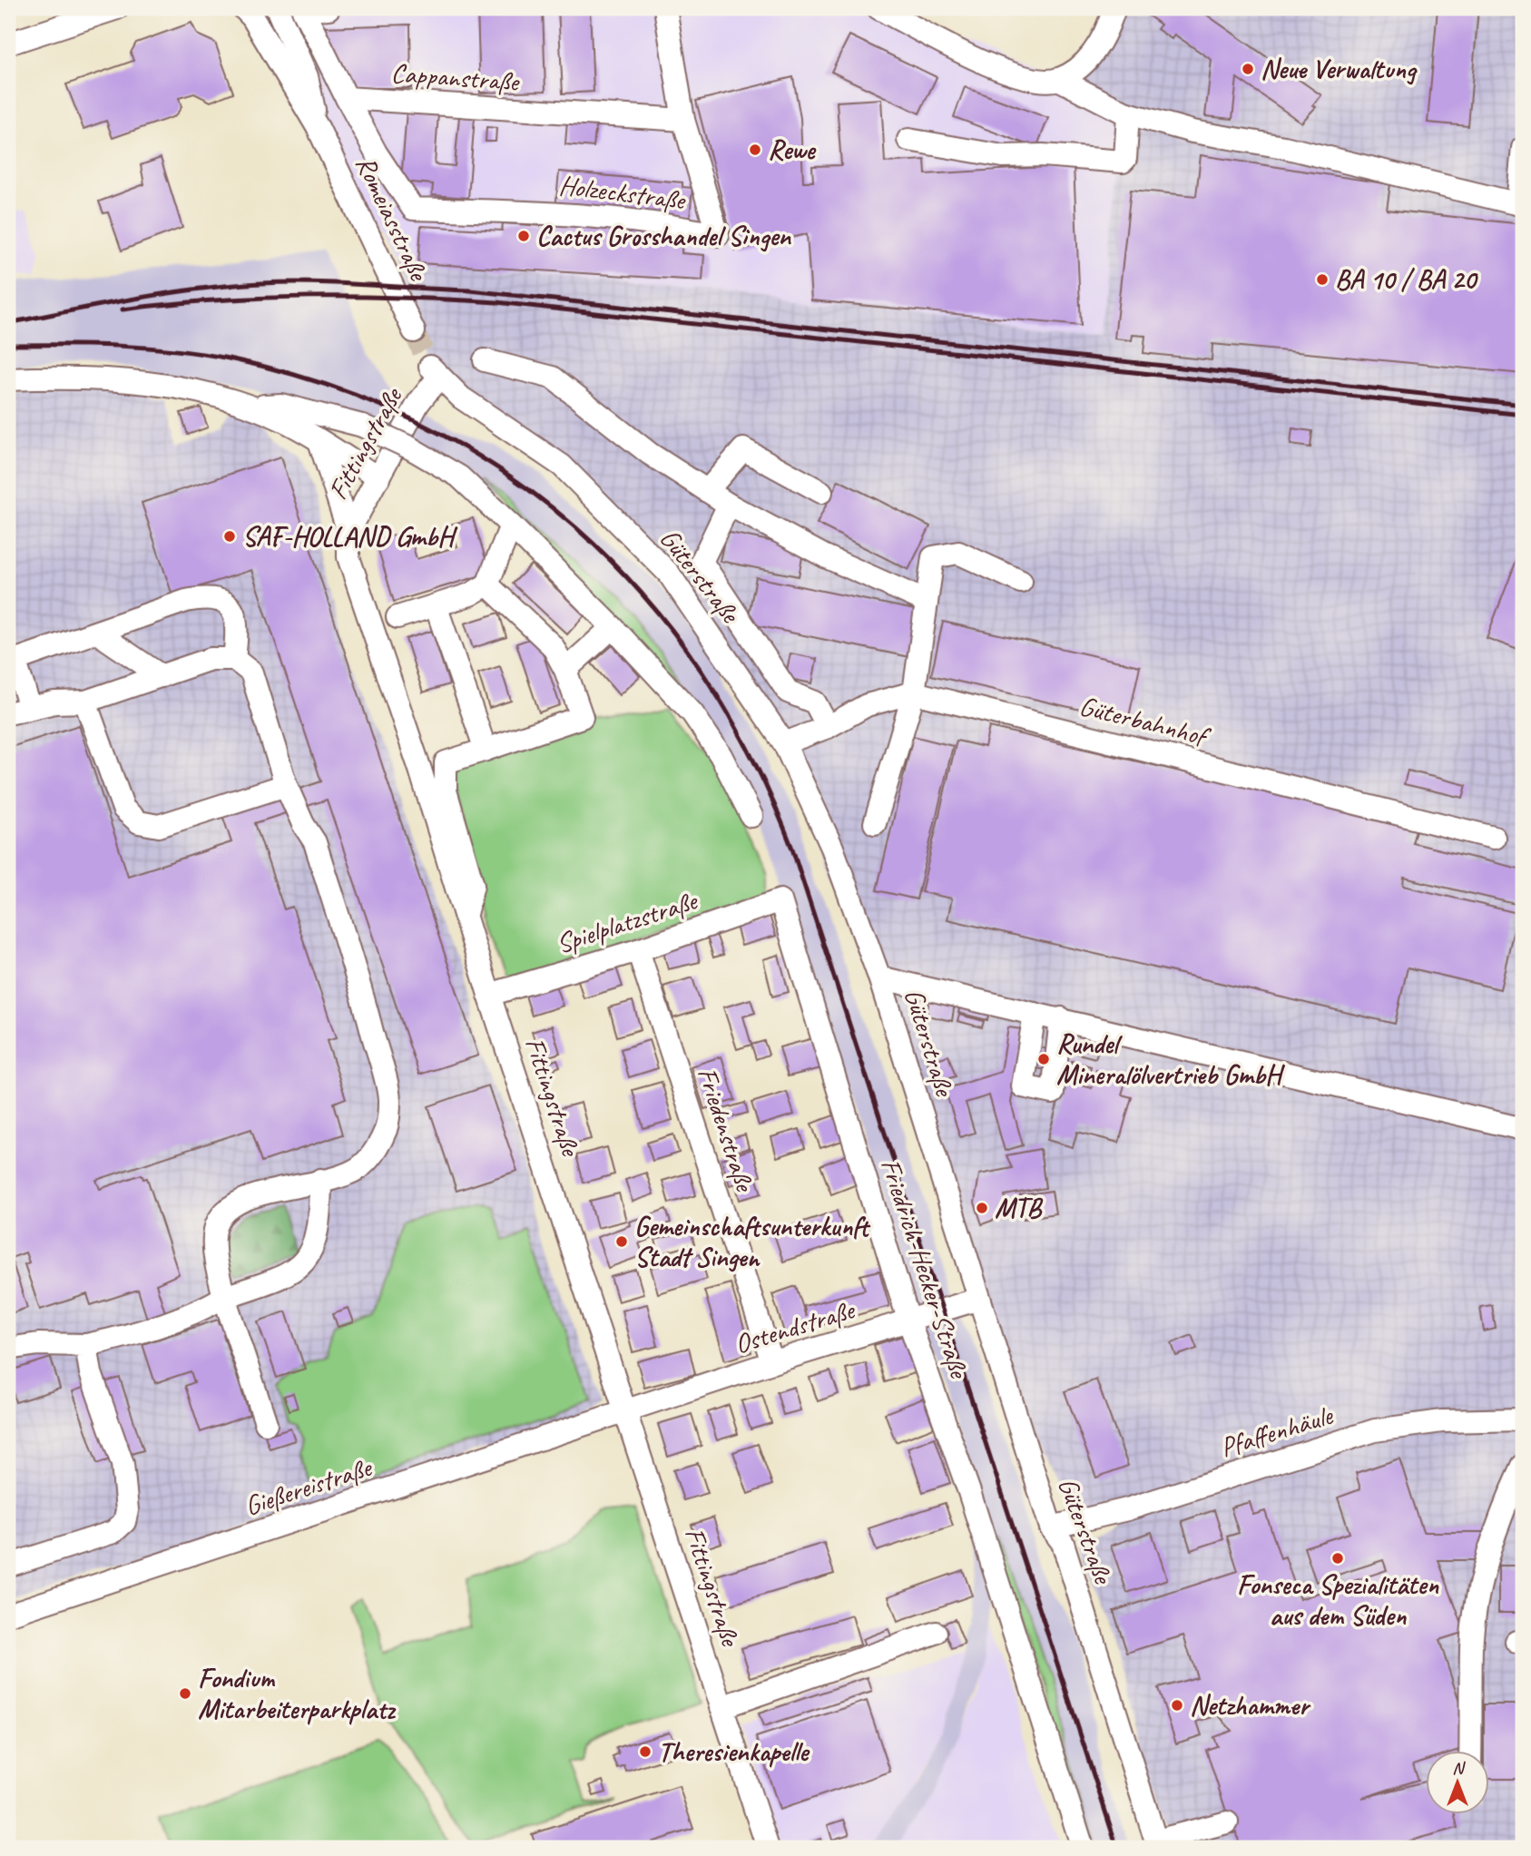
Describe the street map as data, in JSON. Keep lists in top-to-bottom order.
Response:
{
  "streets": {
    "street": [
      "Cappanstraße",
      "Holzeckstraße",
      "Romeiasstraße",
      "Fittingstraße",
      "Güterstraße",
      "Güterbahnhof",
      "Spielplatzstraße",
      "Friedenstraße",
      "Friedrich-Hecker-Straße",
      "Ostendstraße",
      "Pfaffenhäule",
      "Gießereistraße"
    ]
  },
  "crossings": [
    ["Cappanstraße", "Holzeckstraße"],
    ["Fittingstraße", "Güterstraße"],
    ["Fittingstraße", "Spielplatzstraße"],
    ["Fittingstraße", "Ostendstraße"],
    ["Fittingstraße", "Gießereistraße"],
    ["Güterstraße", "Güterbahnhof"],
    ["Güterstraße", "Ostendstraße"],
    ["Güterstraße", "Pfaffenhäule"],
    ["Spielplatzstraße", "Friedenstraße"],
    ["Spielplatzstraße", "Friedrich-Hecker-Straße"],
    ["Friedenstraße", "Ostendstraße"],
    ["Friedrich-Hecker-Straße", "Ostendstraße"],
    ["Ostendstraße", "Gießereistraße"]
  ],
  "places": [
    "Neue Verwaltung",
    "Rewe",
    "Cactus Grosshandel Singen",
    "BA 10 / BA 20",
    "SAF-HOLLAND GmbH",
    "Rundel Mineralölvertrieb GmbH",
    "MTB",
    "Gemeinschaftsunterkunft Stadt Singen",
    "Fonseca Spezialitäten aus dem Süden",
    "Fondium Mitarbeiterparkplatz",
    "Netzhammer",
    "Theresienkapelle"
  ],
  "north": "top"
}
